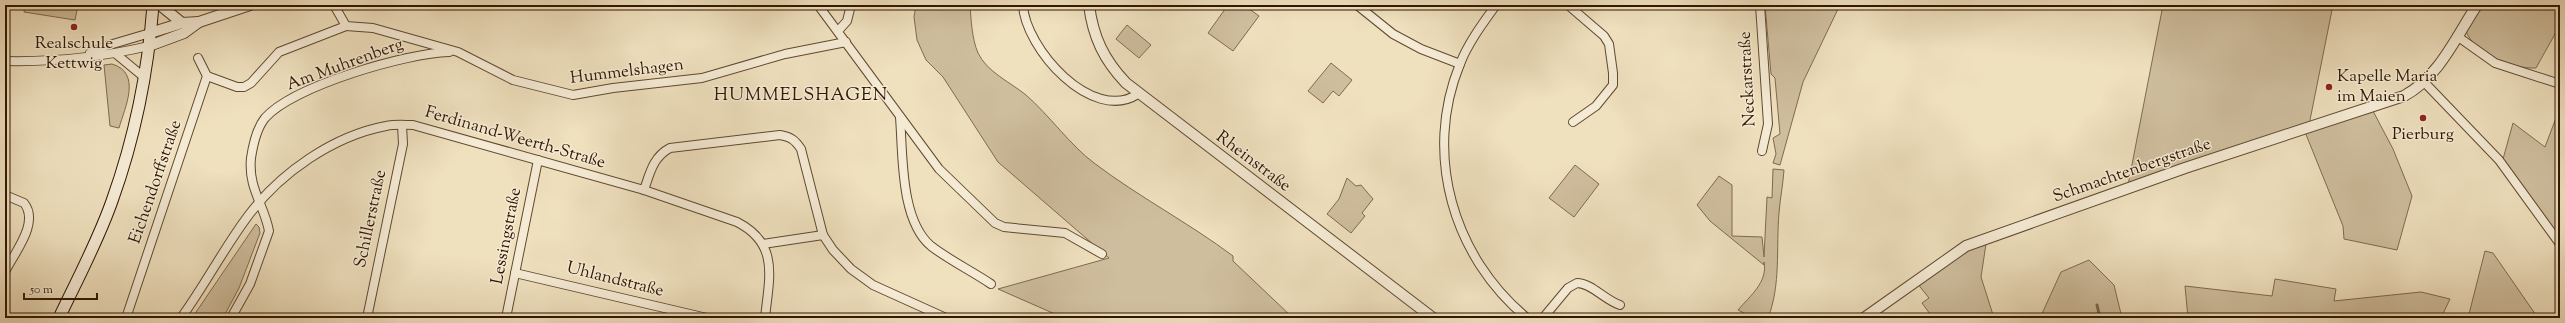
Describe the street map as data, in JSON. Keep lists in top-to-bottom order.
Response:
{
  "streets": {
    "street": [
      "Am Muhrenberg",
      "Hummelshagen",
      "Neckarstraße",
      "Ferdinand-Weerth-Straße",
      "Rheinstraße",
      "Schmachtenbergstraße",
      "Eichendorffstraße",
      "Schillerstraße",
      "Lessingstraße",
      "Uhlandstraße"
    ]
  },
  "crossings": [
    ["Am Muhrenberg", "Hummelshagen"],
    ["Am Muhrenberg", "Ferdinand-Weerth-Straße"],
    ["Hummelshagen", "Eichendorffstraße"],
    ["Ferdinand-Weerth-Straße", "Schillerstraße"],
    ["Ferdinand-Weerth-Straße", "Lessingstraße"],
    ["Lessingstraße", "Uhlandstraße"]
  ],
  "districts": ["HUMMELSHAGEN"],
  "places": ["Realschule Kettwig", "Kapelle Maria im Maien", "Pierburg"],
  "scale_bar": "50 m"
}
